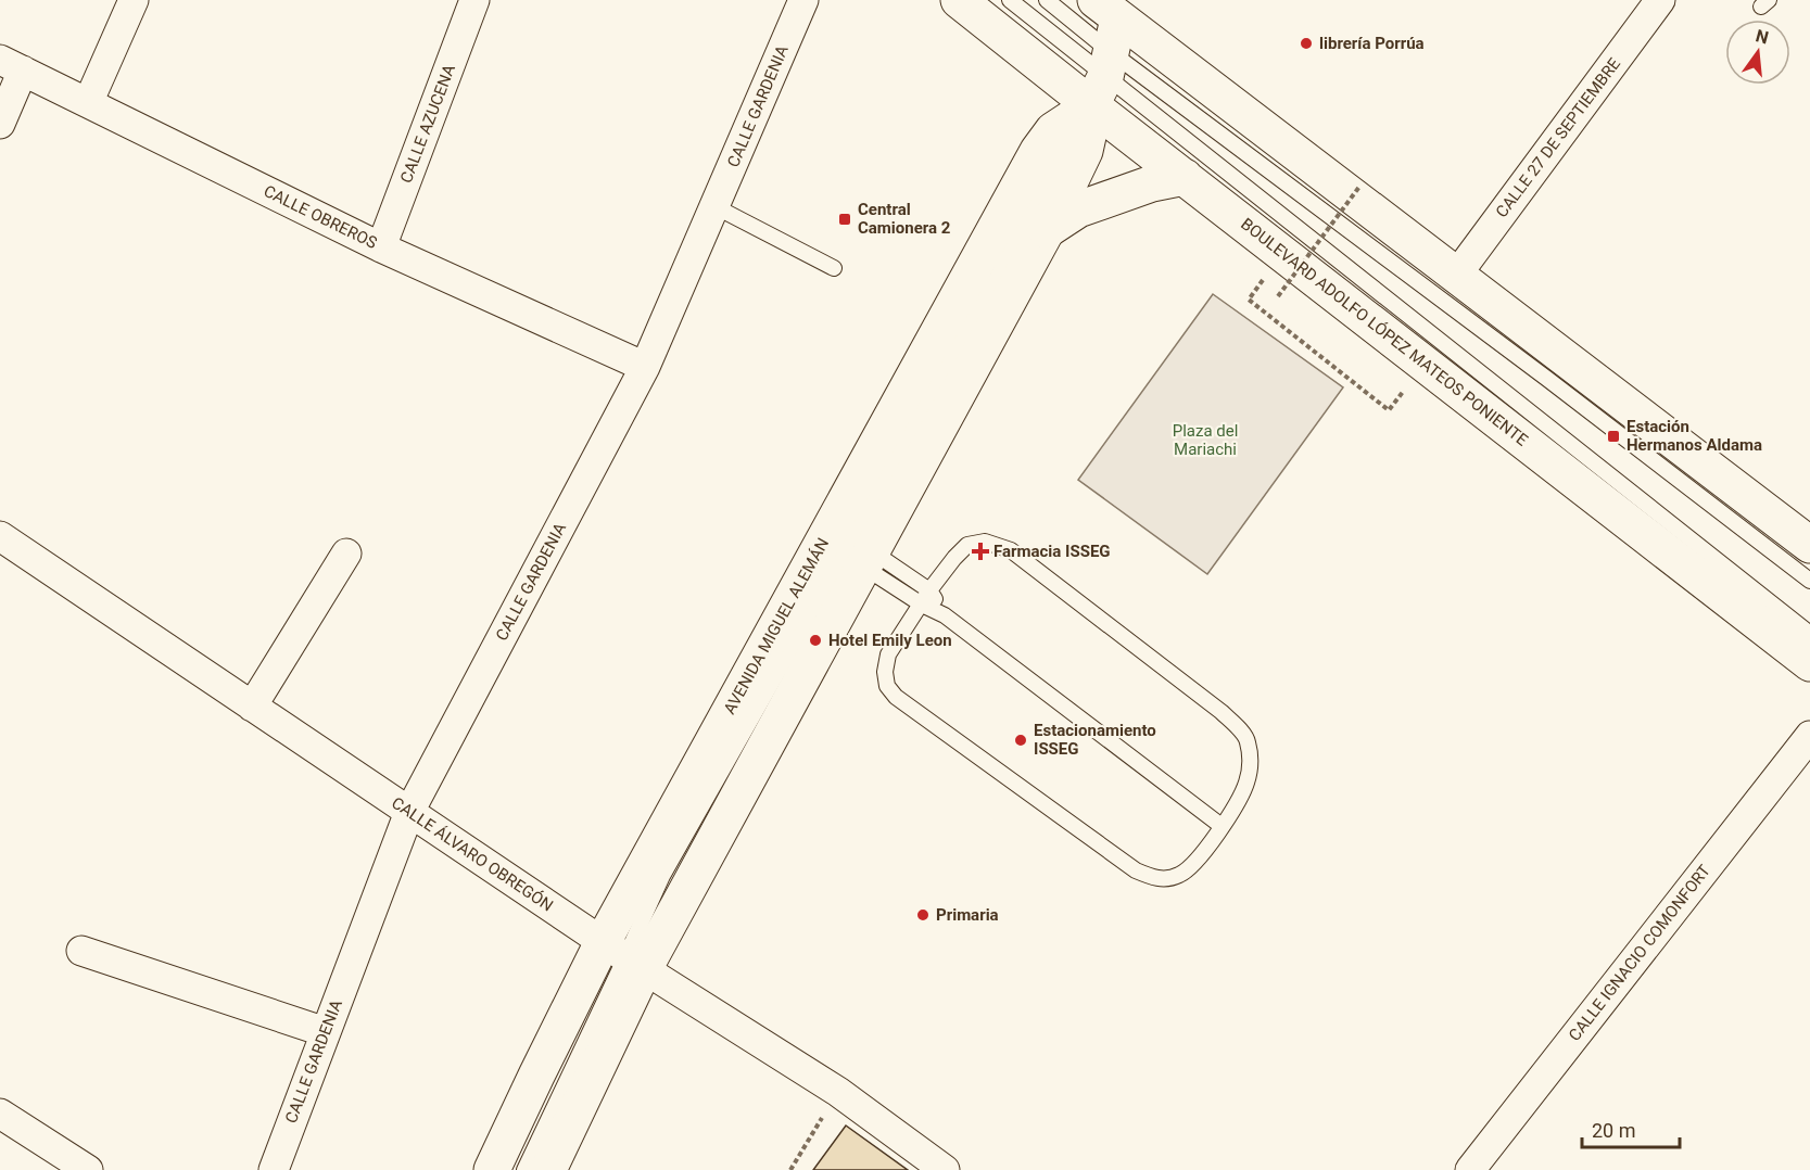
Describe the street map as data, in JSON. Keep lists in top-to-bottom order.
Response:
{
  "streets": {
    "main road": ["BOULEVARD ADOLFO LÓPEZ MATEOS PONIENTE", "AVENIDA MIGUEL ALEMÁN"],
    "street": [
      "CALLE GARDENIA",
      "CALLE AZUCENA",
      "CALLE 27 DE SEPTIEMBRE",
      "CALLE OBREROS",
      "CALLE ÁLVARO OBREGÓN",
      "CALLE IGNACIO COMONFORT"
    ]
  },
  "crossings": [
    ["CALLE GARDENIA", "CALLE OBREROS"],
    ["CALLE GARDENIA", "CALLE ÁLVARO OBREGÓN"],
    ["CALLE AZUCENA", "CALLE OBREROS"],
    ["BOULEVARD ADOLFO LÓPEZ MATEOS PONIENTE", "AVENIDA MIGUEL ALEMÁN"],
    ["AVENIDA MIGUEL ALEMÁN", "CALLE ÁLVARO OBREGÓN"]
  ],
  "parks": ["Plaza del Mariachi"],
  "places": {
    "other": [
      "librería Porrúa",
      "Hotel Emily Leon",
      "Estacionamiento ISSEG",
      "Primaria"
    ],
    "transit": ["Central Camionera 2", "Estación Hermanos Aldama"],
    "health": ["Farmacia ISSEG"]
  },
  "scale_bar": "20 m",
  "north": "top"
}
